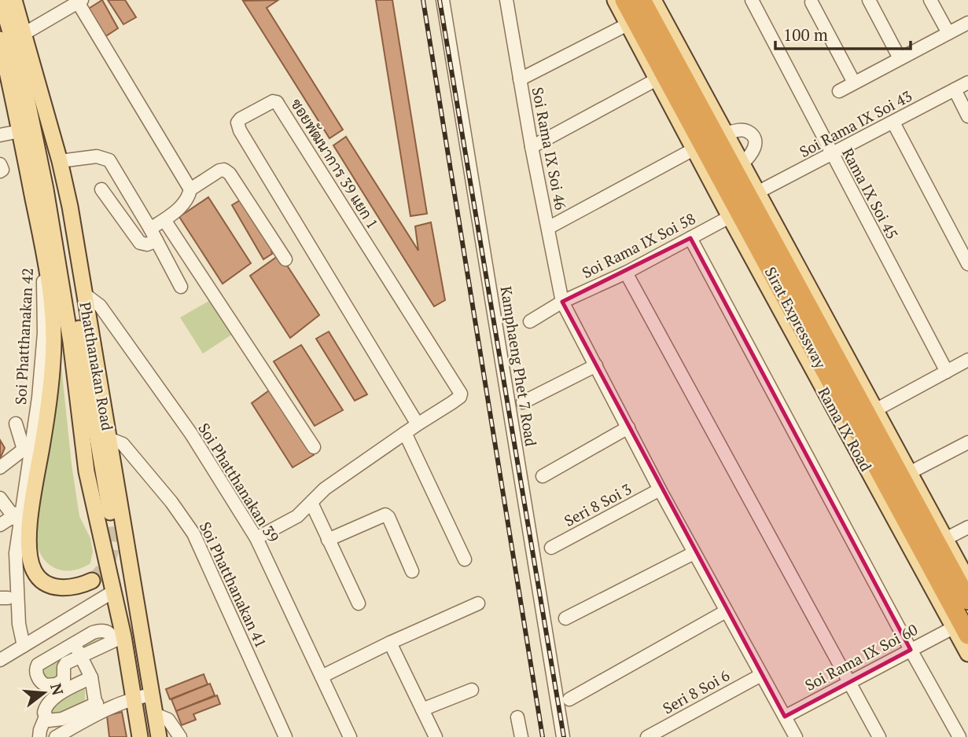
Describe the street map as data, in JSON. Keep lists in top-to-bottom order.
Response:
{
  "streets": {
    "highway": ["Sirat Expressway"],
    "main road": ["Phatthanakan Road", "Rama IX Road"],
    "street": [
      "Soi Rama IX Soi 43",
      "Soi Rama IX Soi 46",
      "ซอยพัฒนาการ 39 แยก 1",
      "Rama IX Soi 45",
      "Soi Rama IX Soi 58",
      "Soi Phatthanakan 42",
      "Kamphaeng Phet 7 Road",
      "Soi Phatthanakan 39",
      "Seri 8 Soi 3",
      "Soi Phatthanakan 41",
      "Soi Rama IX Soi 60",
      "Seri 8 Soi 6"
    ]
  },
  "crossings": [
    ["Soi Rama IX Soi 43", "Rama IX Soi 45"],
    ["Soi Rama IX Soi 46", "Soi Rama IX Soi 58"],
    ["Soi Rama IX Soi 46", "Seri 8 Soi 3"],
    ["Soi Rama IX Soi 46", "Soi Rama IX Soi 60"],
    ["Soi Rama IX Soi 46", "Seri 8 Soi 6"],
    ["ซอยพัฒนาการ 39 แยก 1", "Soi Phatthanakan 39"],
    ["Soi Rama IX Soi 58", "Rama IX Road"],
    ["Sirat Expressway", "Rama IX Road"],
    ["Sirat Expressway", "Soi Rama IX Soi 60"],
    ["Phatthanakan Road", "Soi Phatthanakan 39"],
    ["Phatthanakan Road", "Soi Phatthanakan 41"],
    ["Rama IX Road", "Soi Rama IX Soi 60"]
  ],
  "scale_bar": "100 m",
  "north": "right"
}
